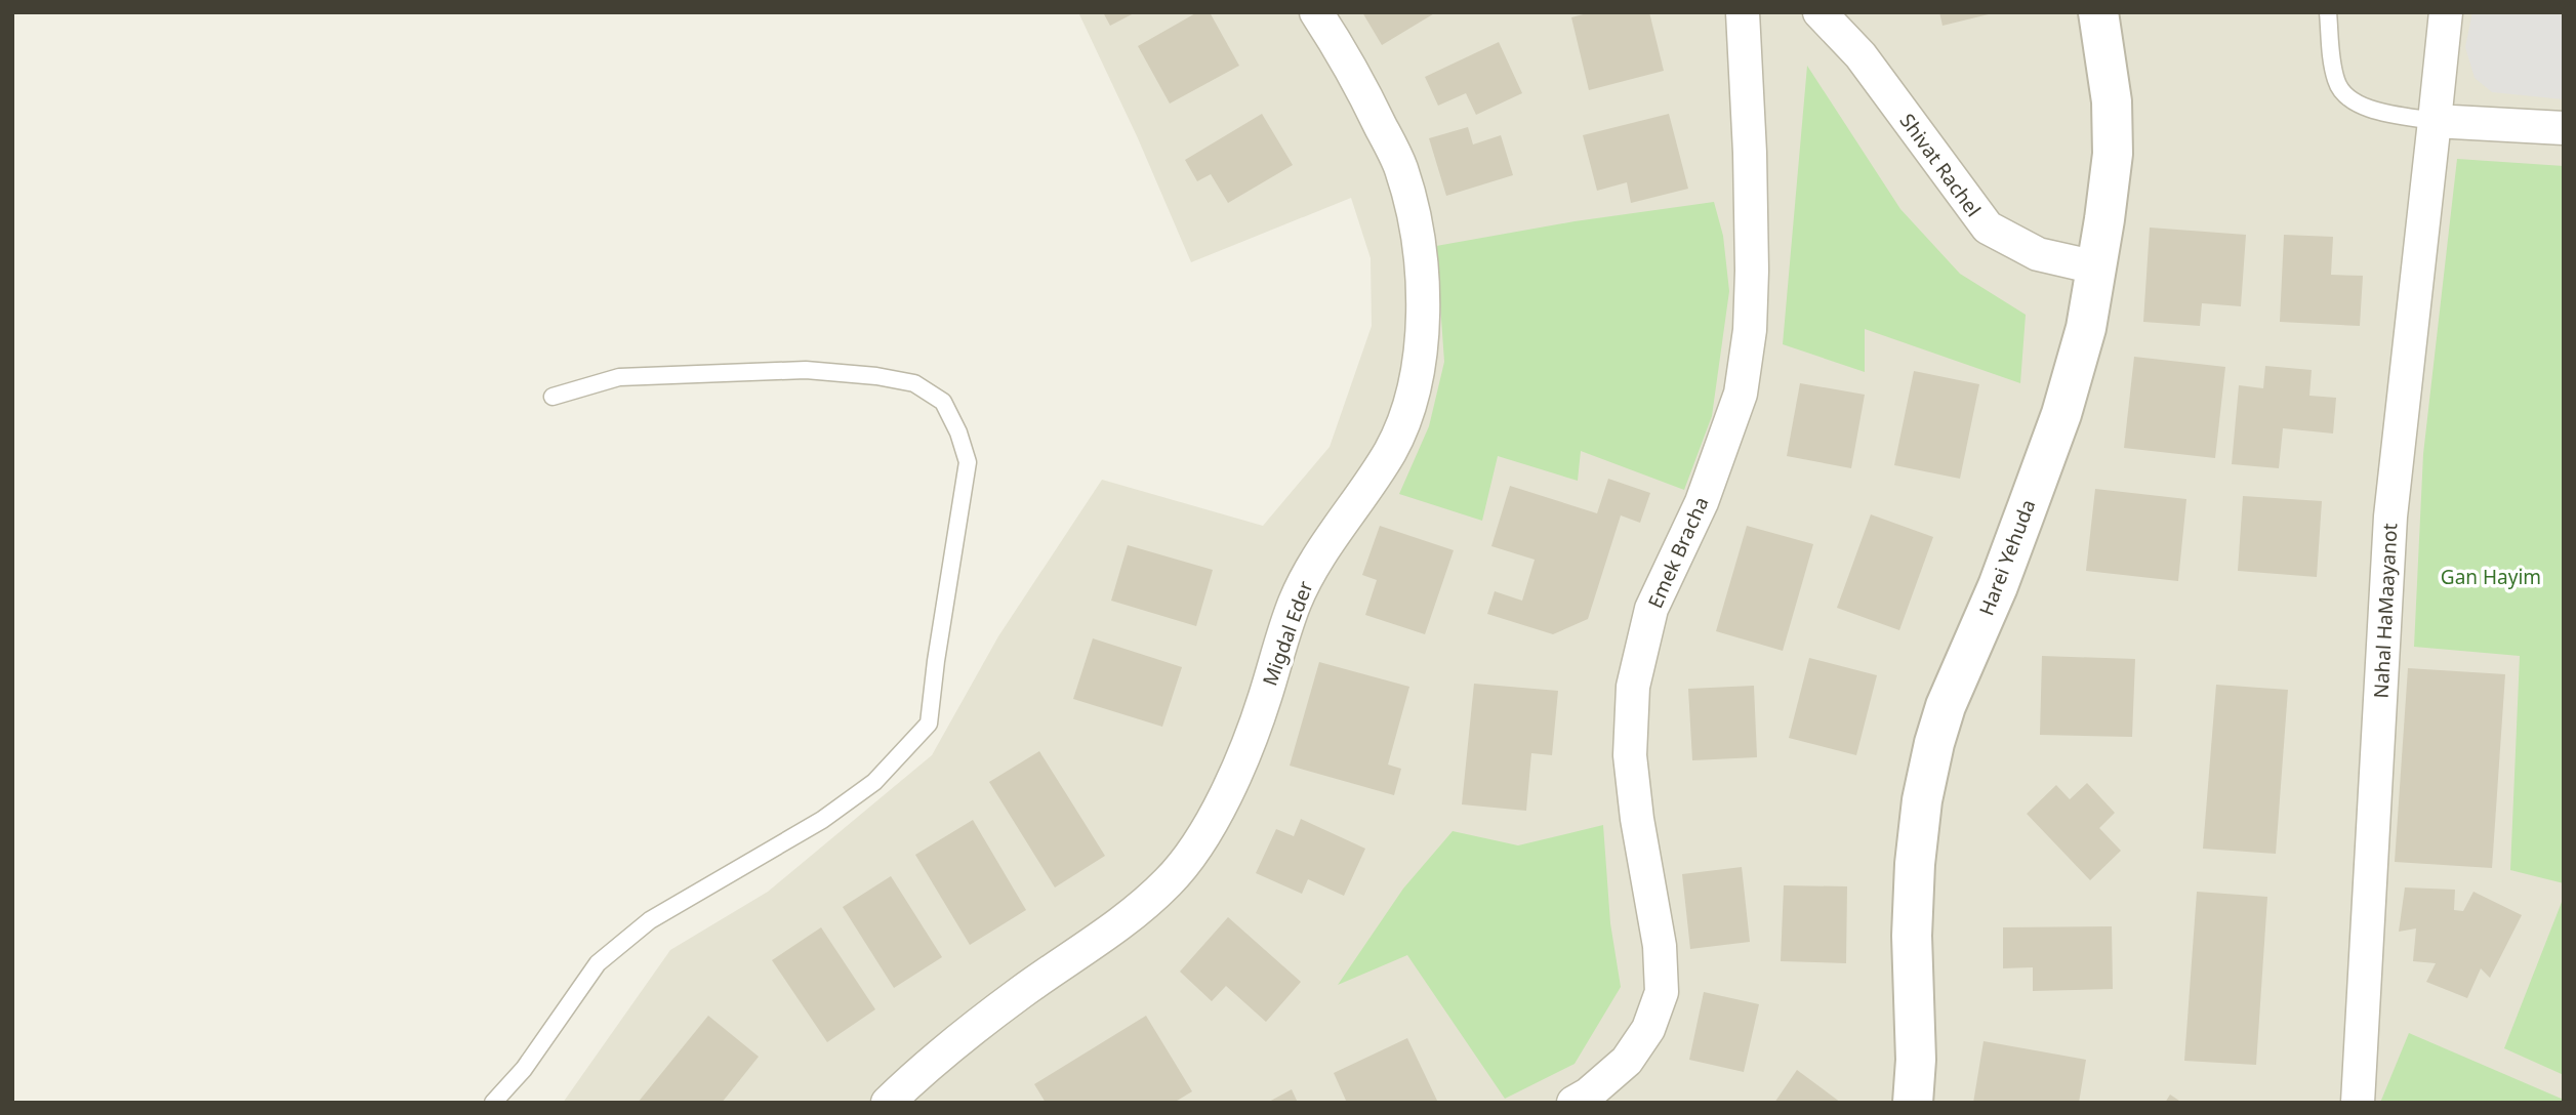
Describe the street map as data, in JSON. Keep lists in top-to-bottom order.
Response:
{
  "streets": {
    "street": [
      "Shivat Rachel",
      "Emek Bracha",
      "Harei Yehuda",
      "Nahal HaMaayanot",
      "Migdal Eder"
    ]
  },
  "crossings": [
    ["Shivat Rachel", "Harei Yehuda"]
  ],
  "parks": ["Gan Hayim"]
}
